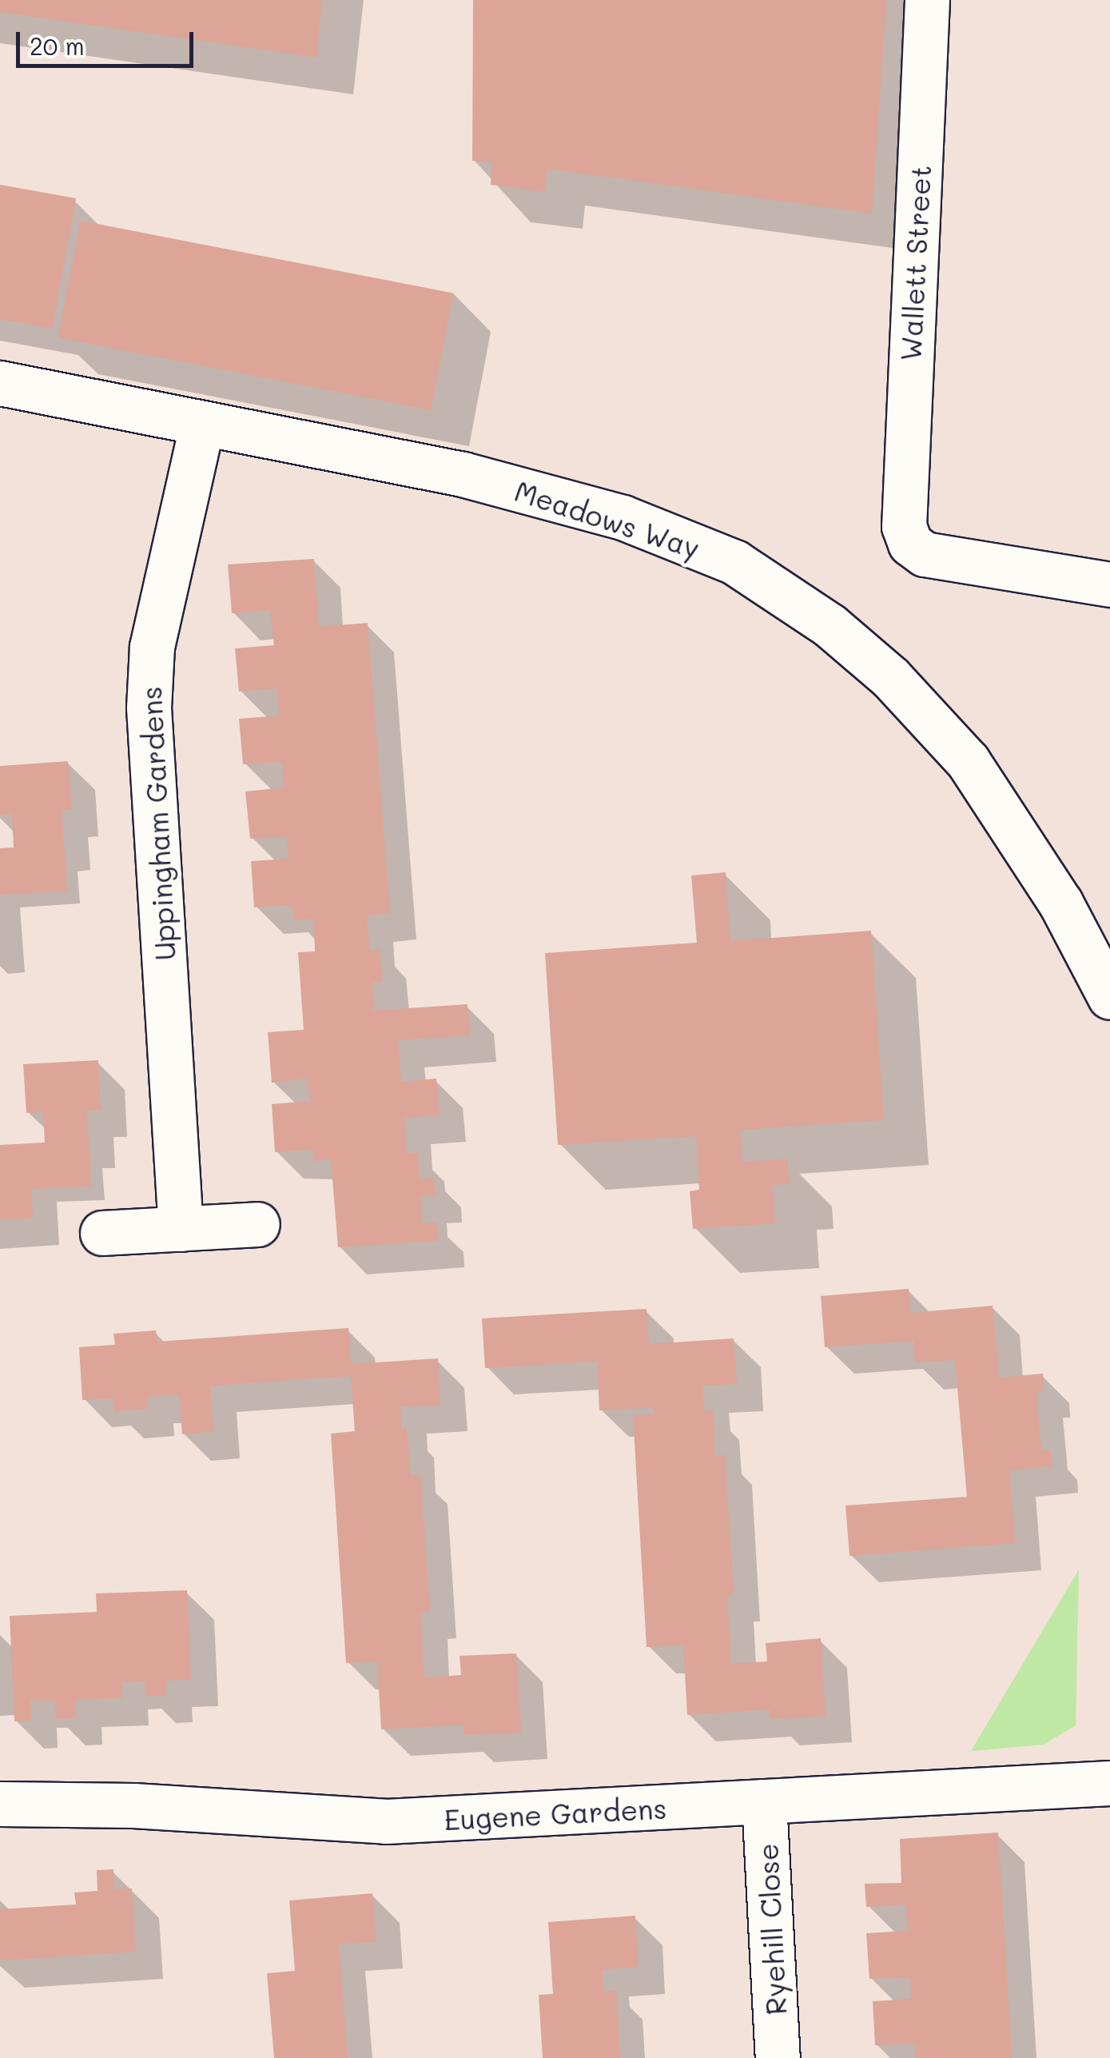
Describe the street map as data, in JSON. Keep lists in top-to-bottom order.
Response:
{
  "streets": {
    "street": [
      "Wallett Street",
      "Meadows Way",
      "Uppingham Gardens",
      "Eugene Gardens",
      "Ryehill Close"
    ]
  },
  "crossings": [
    ["Meadows Way", "Uppingham Gardens"],
    ["Eugene Gardens", "Ryehill Close"]
  ],
  "scale_bar": "20 m"
}
